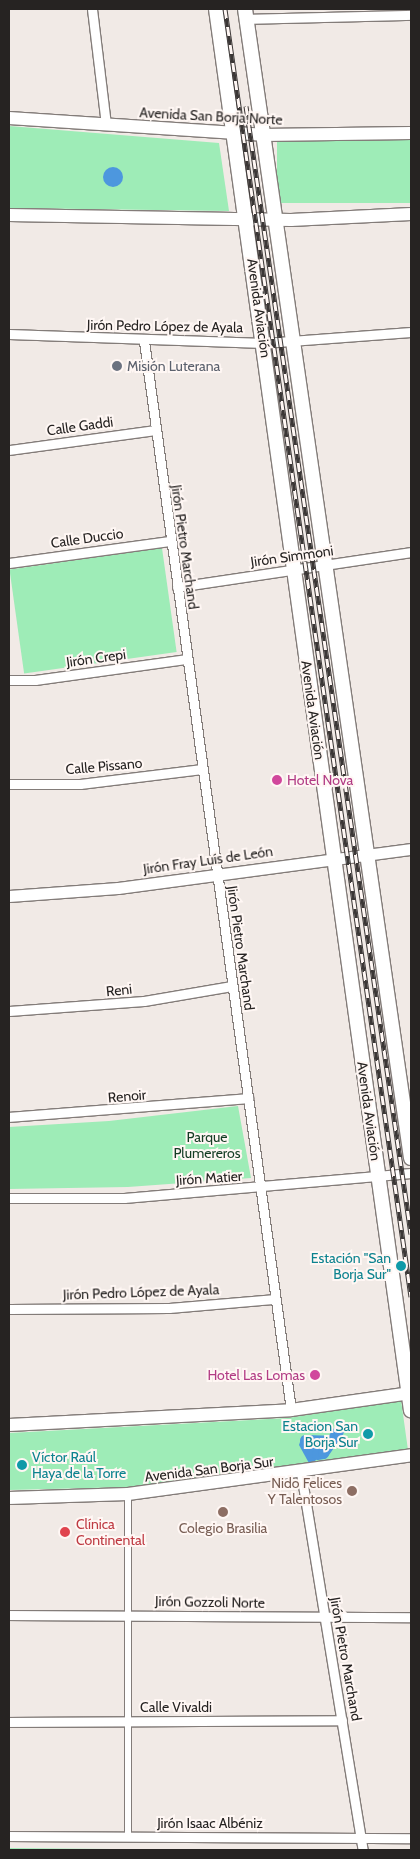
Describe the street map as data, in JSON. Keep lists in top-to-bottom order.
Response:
{
  "streets": {
    "main road": ["Avenida San Borja Norte", "Avenida Aviación", "Avenida San Borja Sur"],
    "street": [
      "Jirón Pedro López de Ayala",
      "Calle Gaddi",
      "Calle Duccio",
      "Jirón Pietro Marchand",
      "Jirón Simmoni",
      "Jirón Crepi",
      "Calle Pissano",
      "Jirón Fray Luís de León",
      "Reni",
      "Renoir",
      "Jirón Matier",
      "Jirón Gozzoli Norte",
      "Calle Vivaldi",
      "Jirón Isaac Albéniz"
    ]
  },
  "crossings": [
    ["Avenida San Borja Norte", "Avenida Aviación"],
    ["Avenida Aviación", "Jirón Pedro López de Ayala"],
    ["Avenida Aviación", "Jirón Simmoni"],
    ["Avenida Aviación", "Jirón Fray Luís de León"],
    ["Avenida Aviación", "Jirón Matier"],
    ["Jirón Pedro López de Ayala", "Jirón Pietro Marchand"],
    ["Calle Gaddi", "Jirón Pietro Marchand"],
    ["Calle Duccio", "Jirón Pietro Marchand"],
    ["Jirón Pietro Marchand", "Jirón Simmoni"],
    ["Jirón Pietro Marchand", "Jirón Crepi"],
    ["Jirón Pietro Marchand", "Calle Pissano"],
    ["Jirón Pietro Marchand", "Jirón Fray Luís de León"],
    ["Jirón Pietro Marchand", "Reni"],
    ["Jirón Pietro Marchand", "Renoir"],
    ["Jirón Pietro Marchand", "Jirón Matier"],
    ["Jirón Pietro Marchand", "Avenida San Borja Sur"],
    ["Jirón Pietro Marchand", "Jirón Gozzoli Norte"],
    ["Jirón Pietro Marchand", "Calle Vivaldi"],
    ["Jirón Pietro Marchand", "Jirón Isaac Albéniz"]
  ],
  "parks": ["Parque Plumereros"],
  "places": [
    "Misión Luterana",
    "Hotel Nova",
    "Estación \"San Borja Sur\"",
    "Hotel Las Lomas",
    "Estacion San Borja Sur",
    "Víctor Raúl Haya de la Torre",
    "Nido Felices Y Talentosos",
    "Colegio Brasilia",
    "Clínica Continental"
  ]
}
